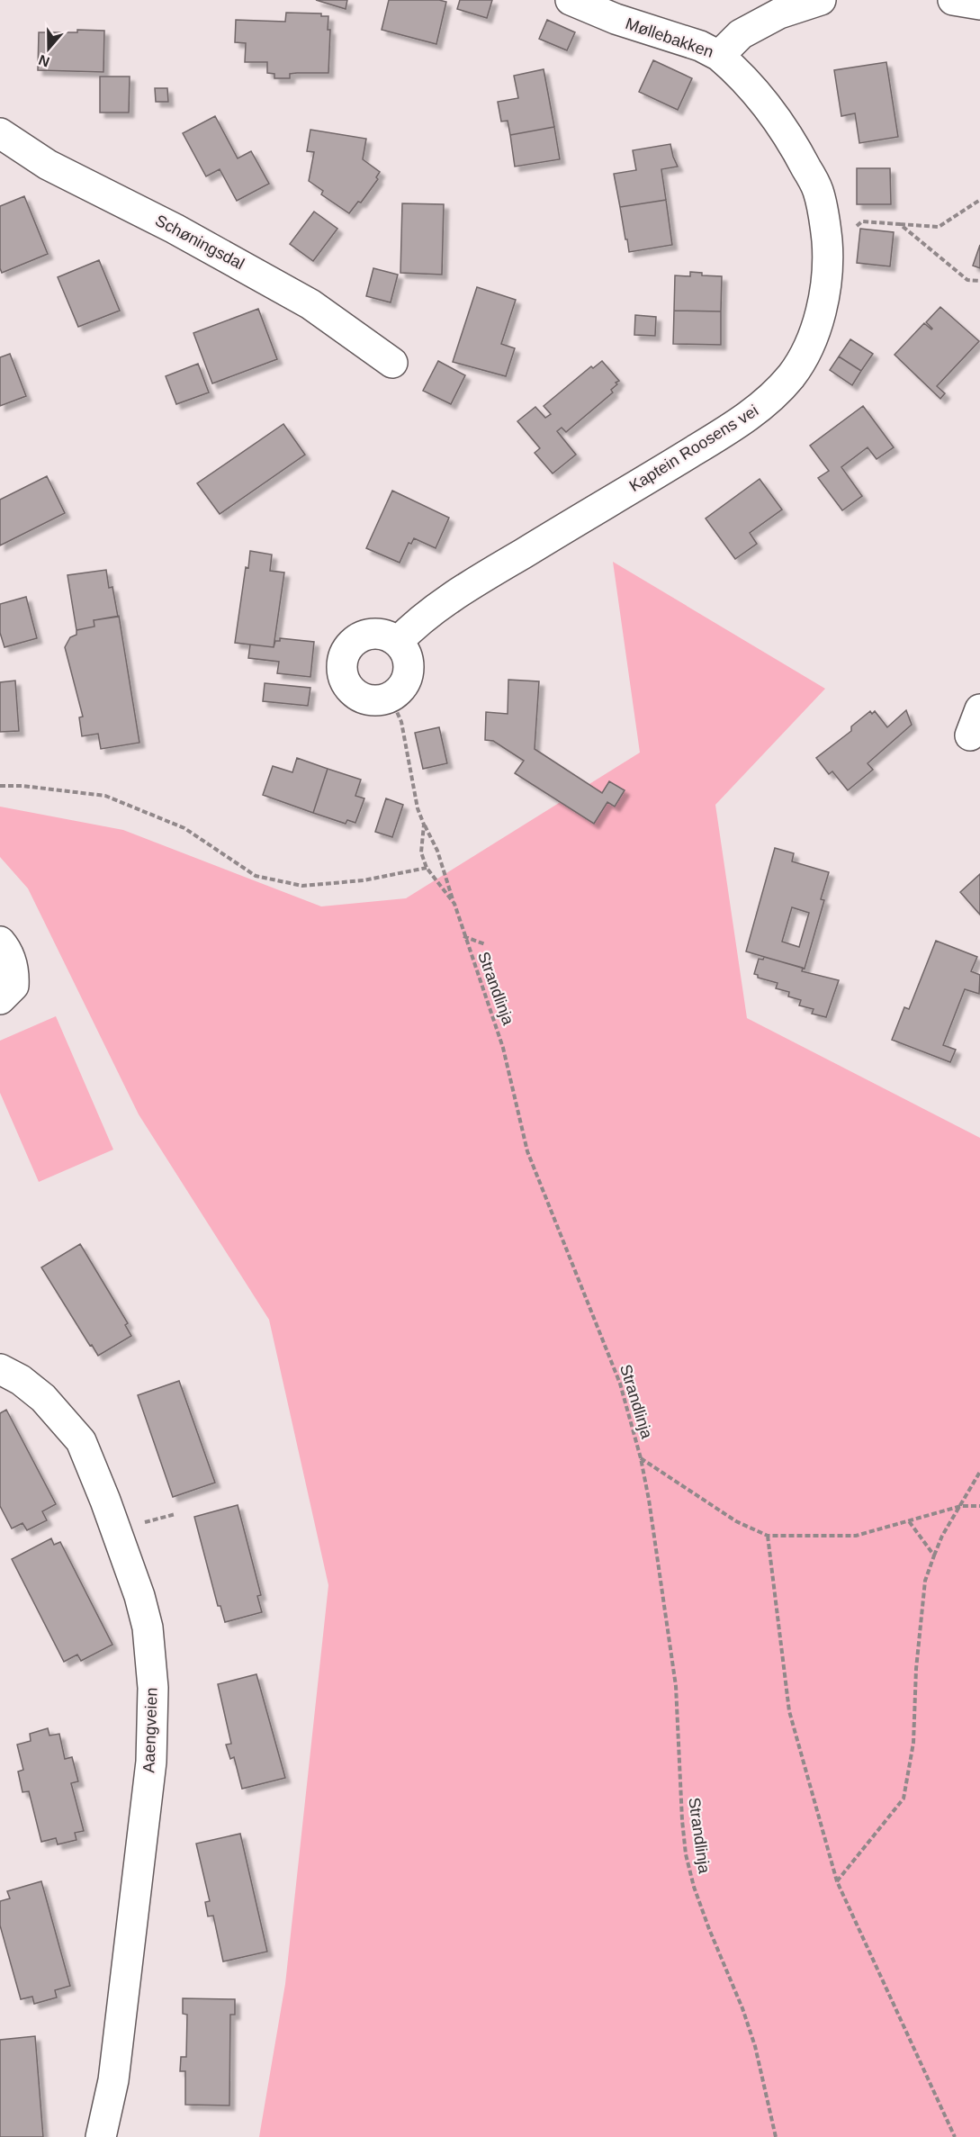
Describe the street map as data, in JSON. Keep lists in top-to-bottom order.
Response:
{
  "streets": {
    "street": [
      "Møllebakken",
      "Schøningsdal",
      "Kaptein Roosens vei",
      "Aaengveien"
    ],
    "path": ["Strandlinja"]
  },
  "crossings": [
    ["Møllebakken", "Kaptein Roosens vei"],
    ["Kaptein Roosens vei", "Strandlinja"]
  ],
  "north": "bottom"
}
